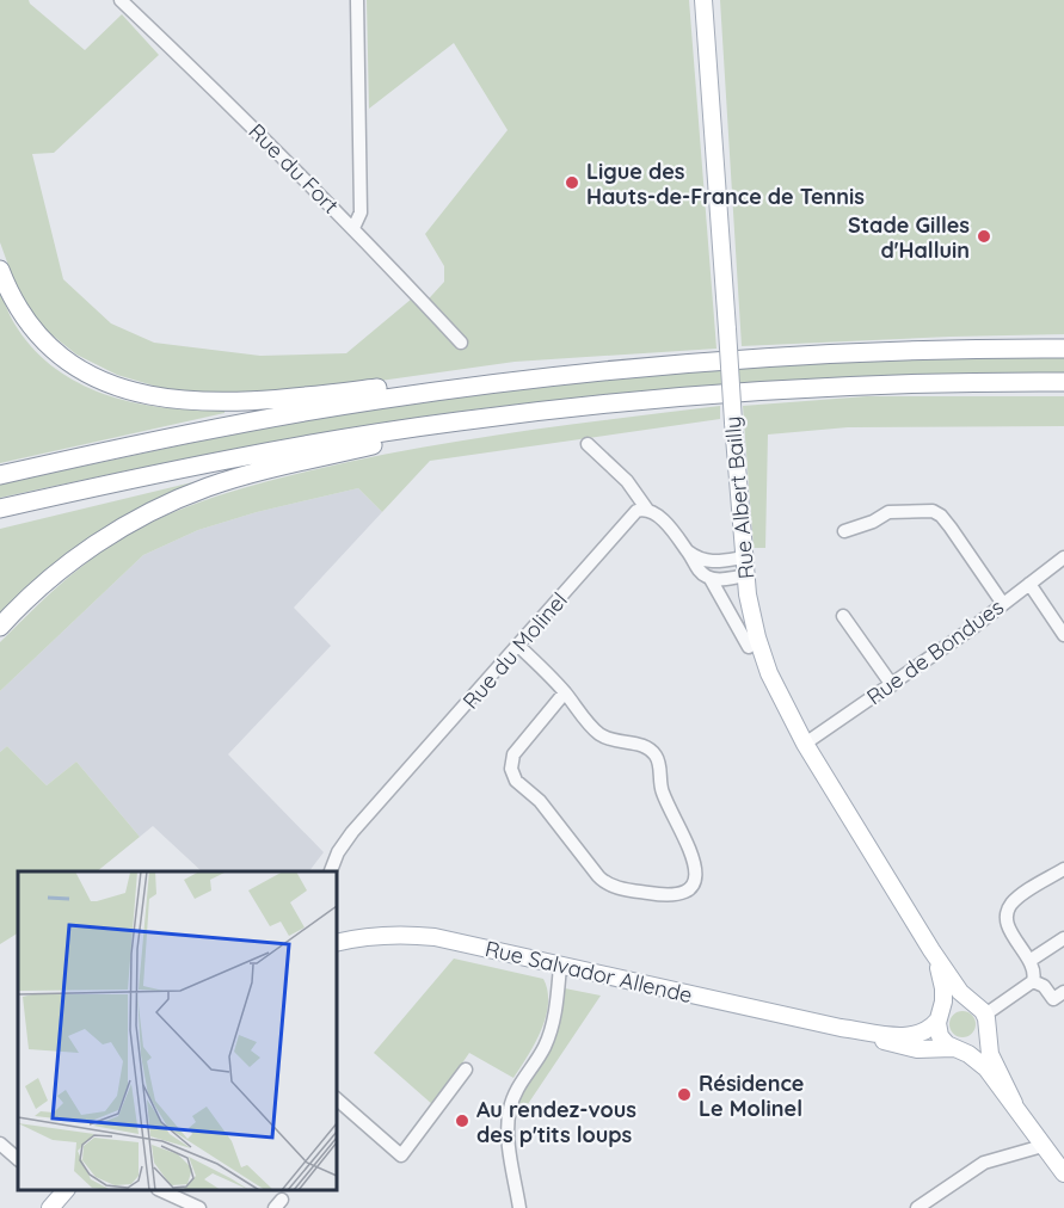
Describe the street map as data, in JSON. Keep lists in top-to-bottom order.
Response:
{
  "streets": {
    "main road": ["Rue Albert Bailly", "Rue Salvador Allende"],
    "street": ["Rue du Fort", "Rue du Molinel", "Rue de Bondues"]
  },
  "crossings": [
    ["Rue Albert Bailly", "Rue de Bondues"]
  ],
  "places": [
    "Ligue des Hauts-de-France de Tennis",
    "Stade Gilles d'Halluin",
    "Résidence Le Molinel",
    "Au rendez-vous des p'tits loups"
  ]
}
